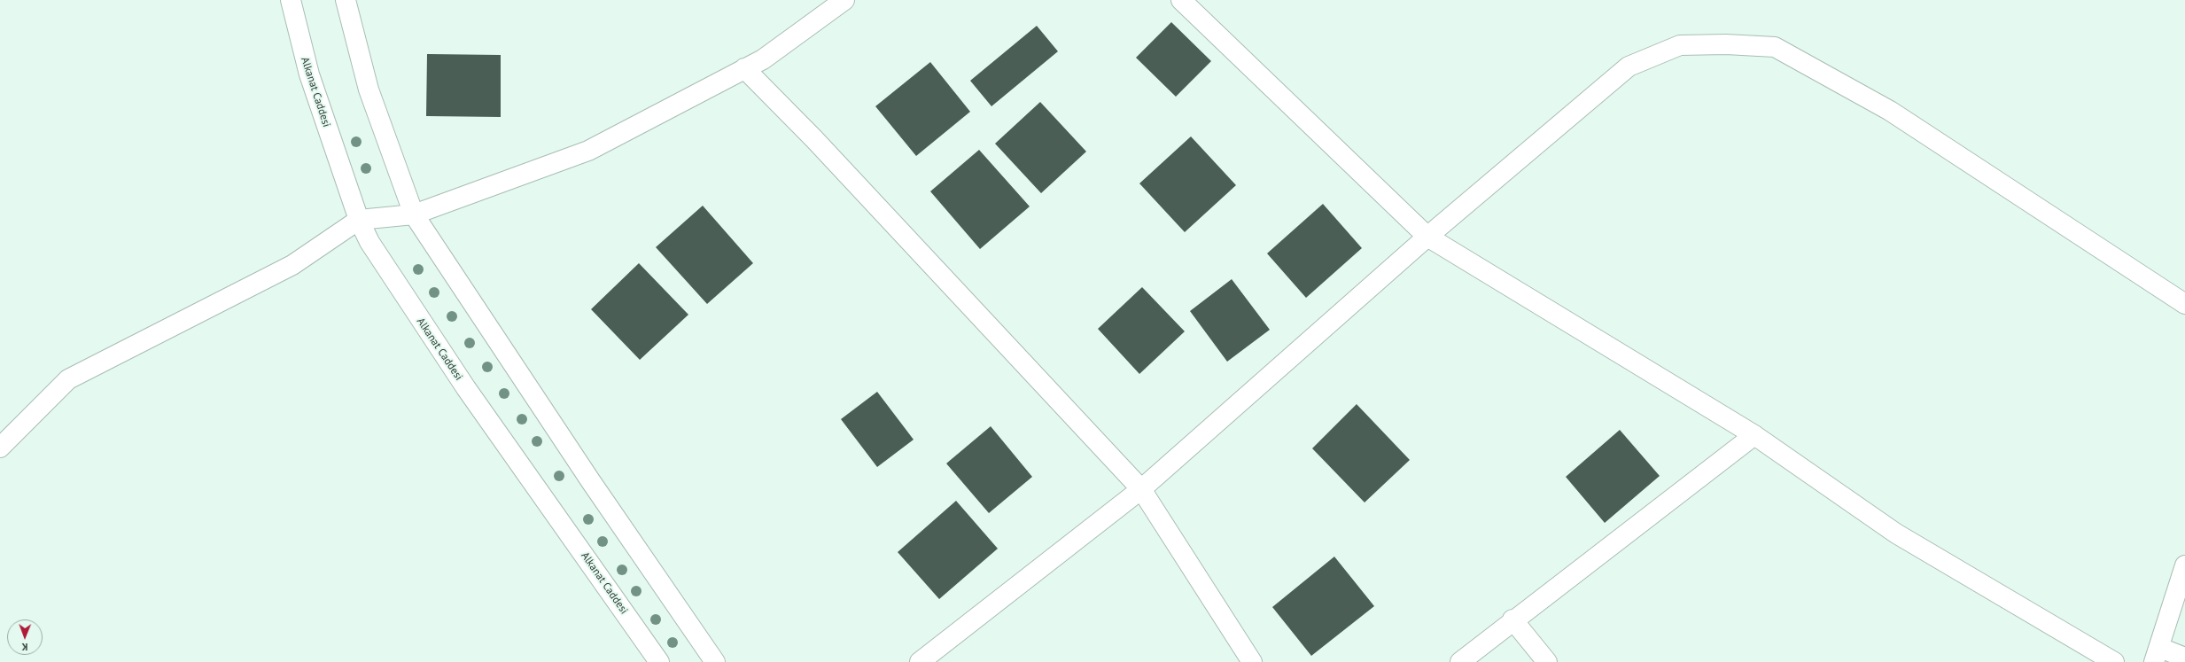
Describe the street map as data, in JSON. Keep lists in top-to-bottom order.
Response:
{
  "streets": {
    "street": ["Alkanat Caddesi"]
  },
  "north": "bottom"
}
